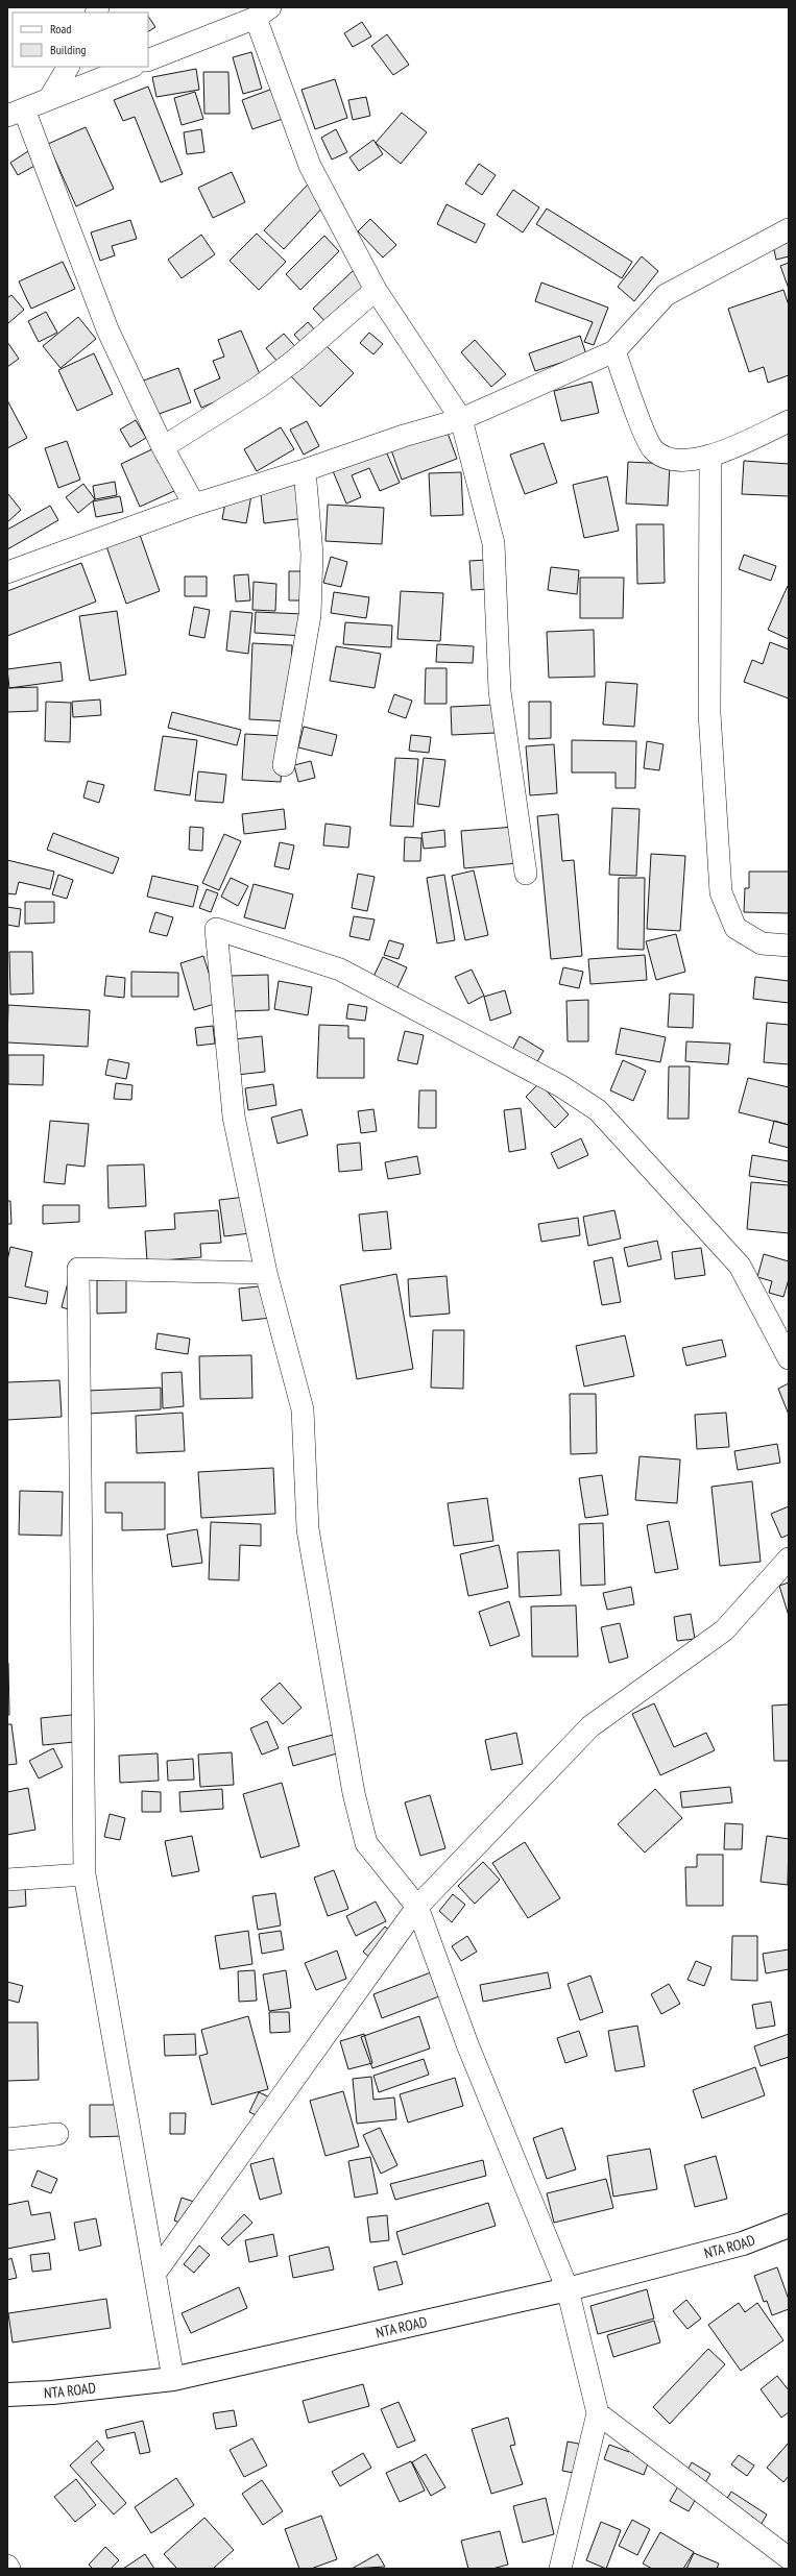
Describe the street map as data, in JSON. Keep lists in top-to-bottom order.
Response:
{
  "streets": {
    "street": ["NTA ROAD"]
  },
  "legend": ["Road", "Building"]
}
